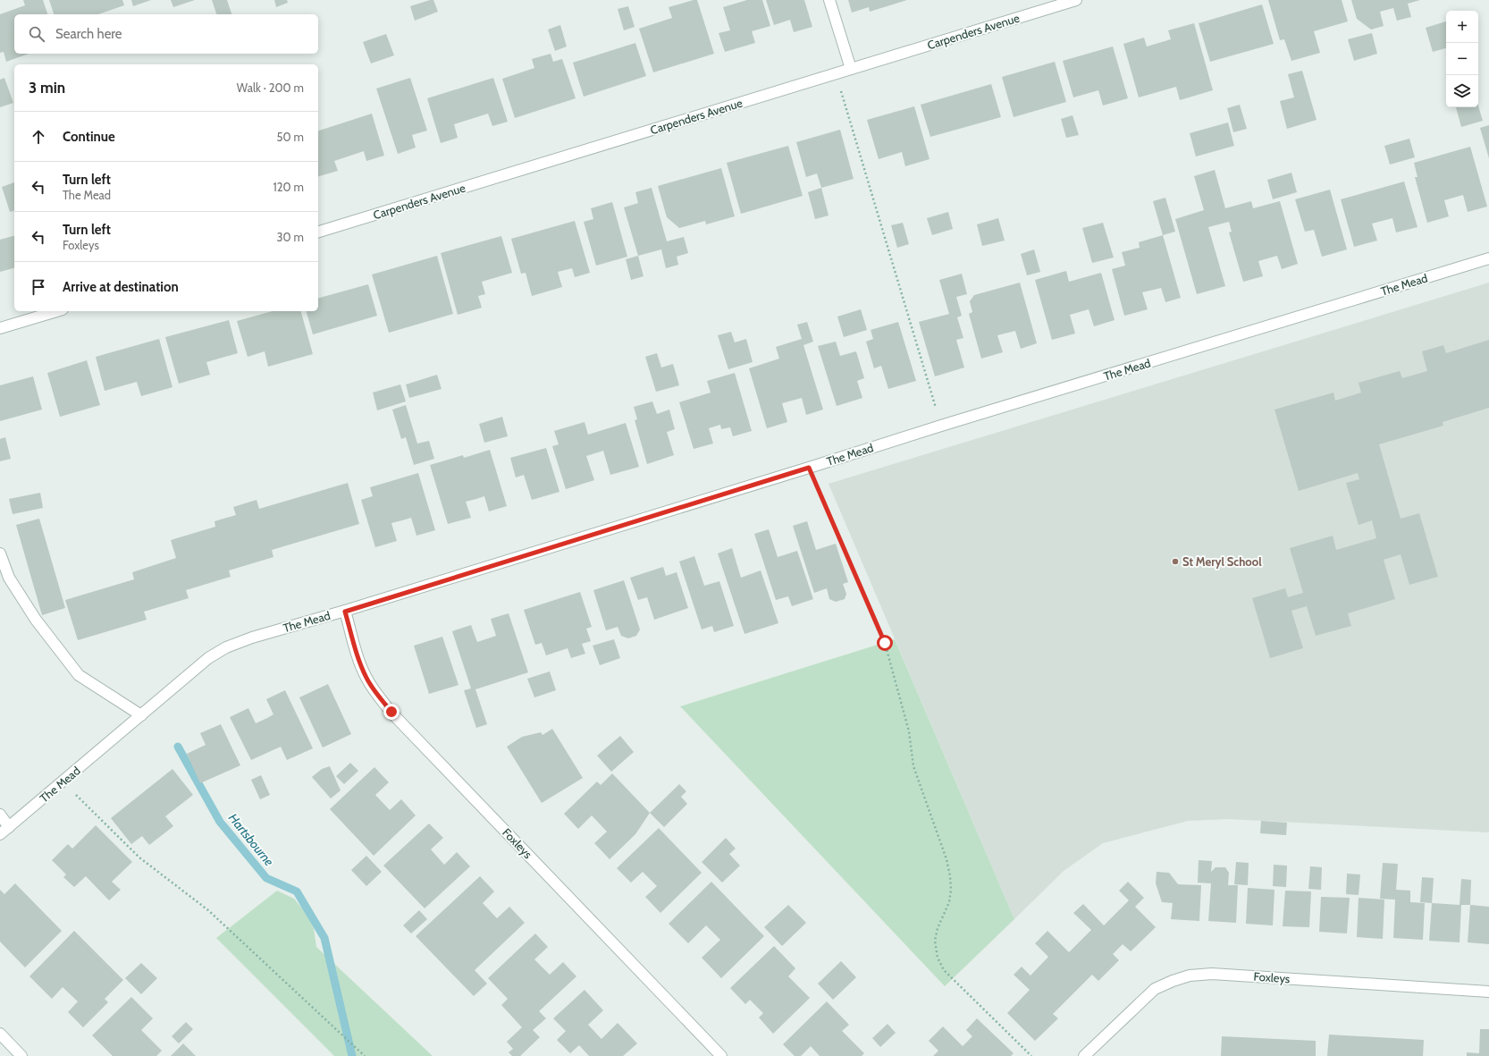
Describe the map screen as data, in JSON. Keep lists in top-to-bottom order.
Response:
{
  "streets": {
    "street": ["Carpenders Avenue", "The Mead", "Foxleys"]
  },
  "crossings": [
    ["The Mead", "Foxleys"]
  ],
  "water": ["Hartsbourne"],
  "places": ["St Meryl School"],
  "page": {
    "map_buttons": ["+", "−"],
    "search": "Search here",
    "heading": ["3 min", "Walk · 200 m"],
    "list": [
      ["Continue", "50 m"],
      ["Turn left", "The Mead", "120 m"],
      ["Turn left", "Foxleys", "30 m"],
      "Arrive at destination"
    ]
  }
}
